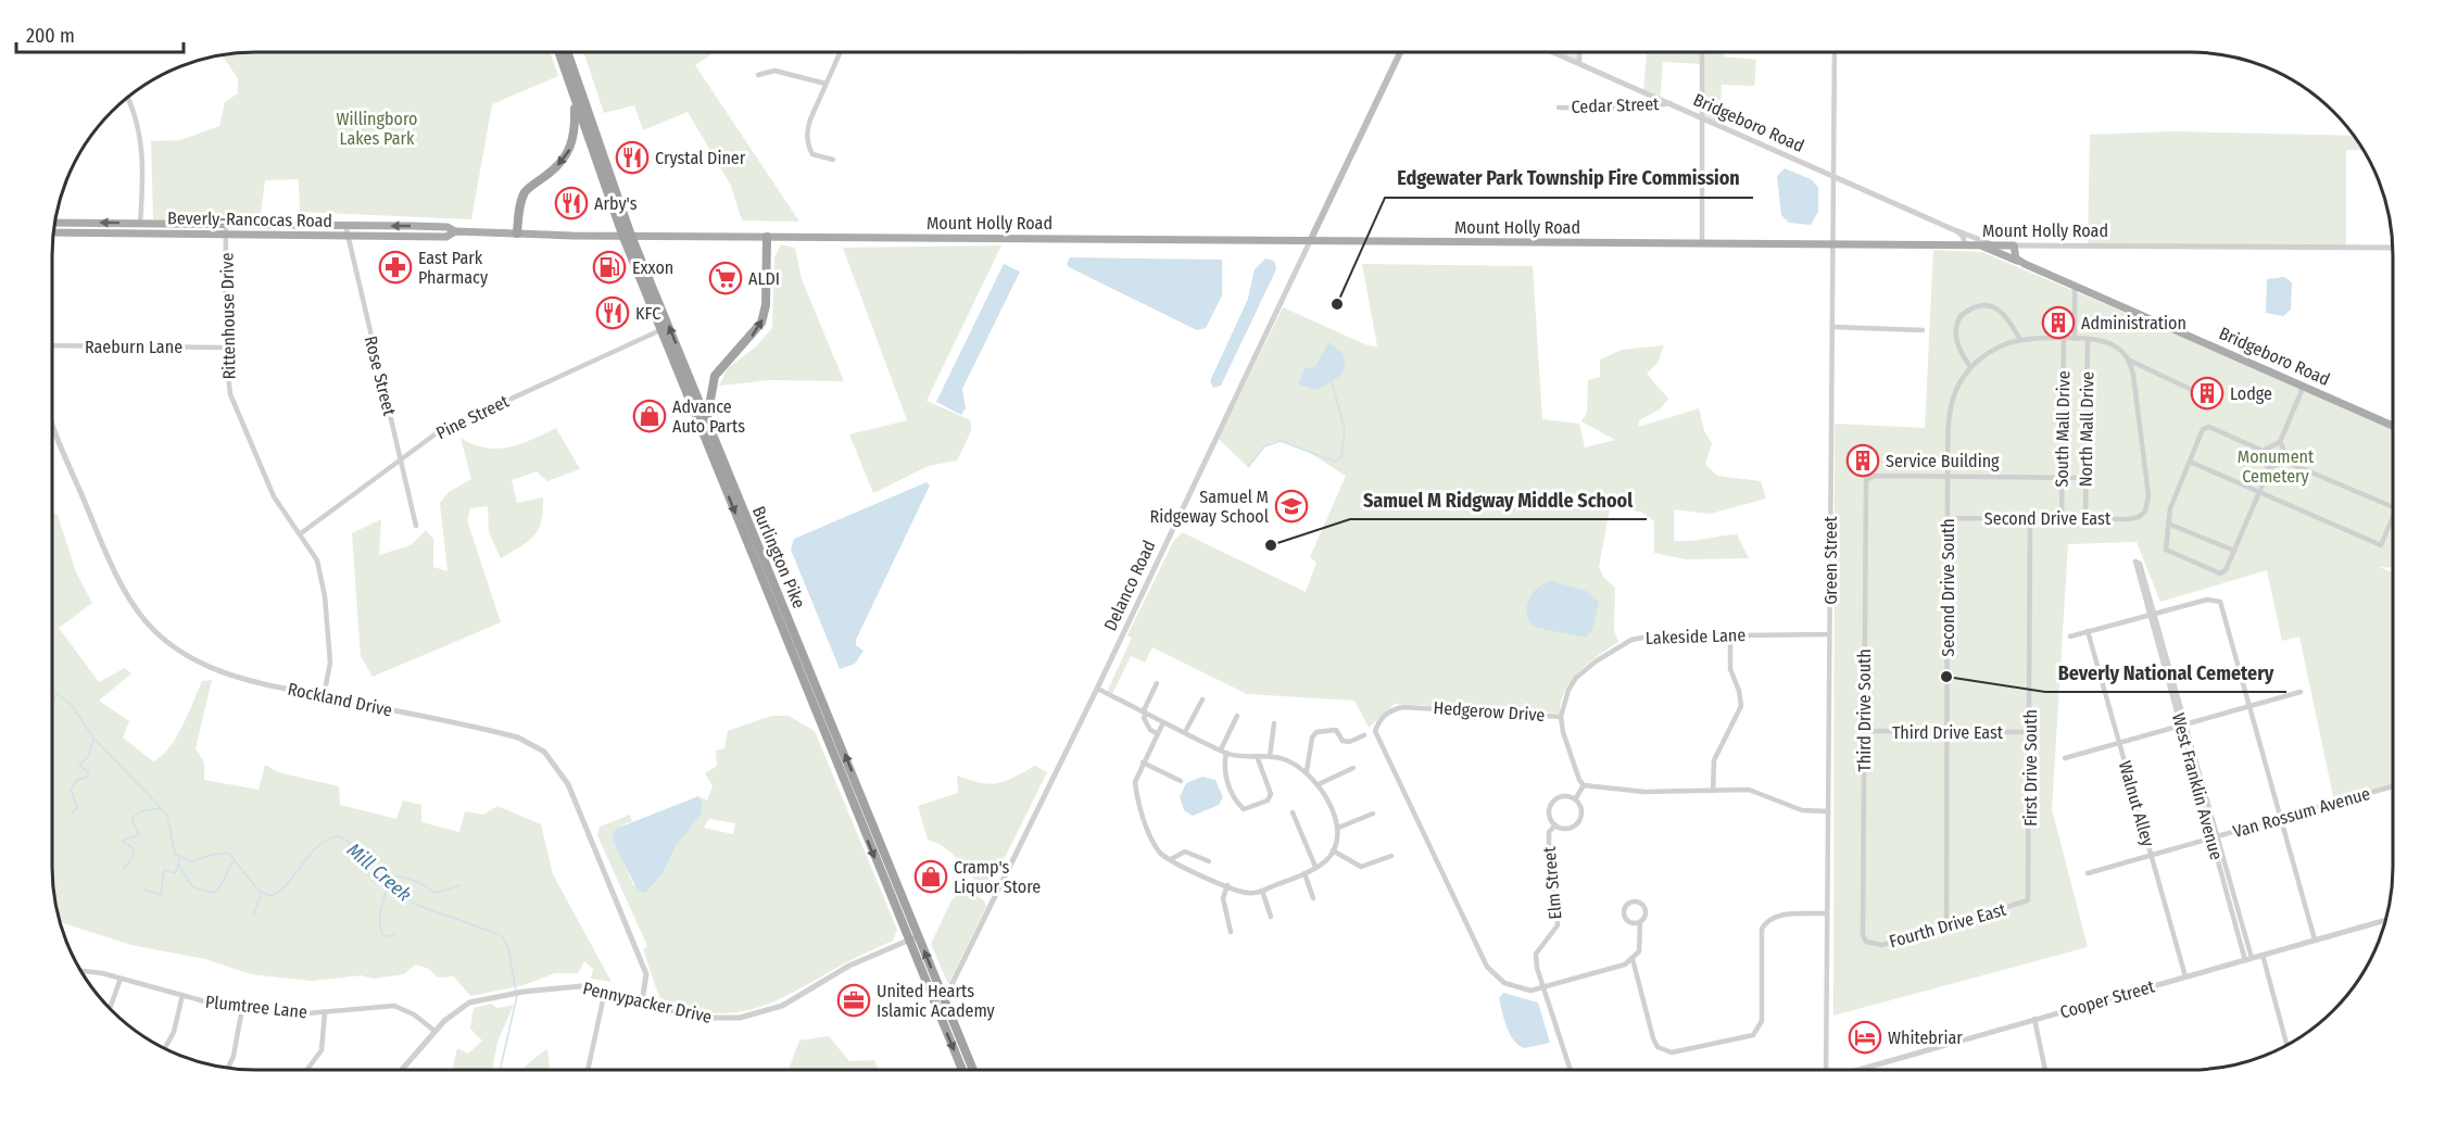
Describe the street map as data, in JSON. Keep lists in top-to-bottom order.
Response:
{
  "streets": {
    "highway": ["Burlington Pike"],
    "main road": [
      "Bridgeboro Road",
      "Beverly-Rancocas Road",
      "Mount Holly Road",
      "Delanco Road"
    ],
    "street": [
      "Cedar Street",
      "Rittenhouse Drive",
      "Raeburn Lane",
      "Rose Street",
      "Pine Street",
      "South Mall Drive",
      "North Mall Drive",
      "Second Drive East",
      "Green Street",
      "Second Drive South",
      "Lakeside Lane",
      "Rockland Drive",
      "Third Drive South",
      "Hedgerow Drive",
      "Third Drive East",
      "First Drive South",
      "West Franklin Avenue",
      "Walnut Alley",
      "Van Rossum Avenue",
      "Elm Street",
      "Fourth Drive East",
      "Cooper Street",
      "Pennypacker Drive",
      "Plumtree Lane"
    ]
  },
  "crossings": [
    ["Cedar Street", "Bridgeboro Road"],
    ["Bridgeboro Road", "Mount Holly Road"],
    ["Bridgeboro Road", "Green Street"],
    ["Beverly-Rancocas Road", "Mount Holly Road"],
    ["Beverly-Rancocas Road", "Rittenhouse Drive"],
    ["Beverly-Rancocas Road", "Rose Street"],
    ["Beverly-Rancocas Road", "Burlington Pike"],
    ["Mount Holly Road", "Burlington Pike"],
    ["Mount Holly Road", "Green Street"],
    ["Mount Holly Road", "Delanco Road"],
    ["Rittenhouse Drive", "Raeburn Lane"],
    ["Rittenhouse Drive", "Pine Street"],
    ["Rittenhouse Drive", "Rockland Drive"],
    ["Rose Street", "Pine Street"],
    ["Pine Street", "Burlington Pike"],
    ["South Mall Drive", "Second Drive East"],
    ["South Mall Drive", "Second Drive South"],
    ["North Mall Drive", "Second Drive East"],
    ["North Mall Drive", "Second Drive South"],
    ["Second Drive East", "Second Drive South"],
    ["Second Drive East", "First Drive South"],
    ["Burlington Pike", "Delanco Road"],
    ["Burlington Pike", "Pennypacker Drive"],
    ["Green Street", "Lakeside Lane"],
    ["Second Drive South", "Third Drive South"],
    ["Second Drive South", "Third Drive East"],
    ["Second Drive South", "Fourth Drive East"],
    ["Lakeside Lane", "Hedgerow Drive"],
    ["Lakeside Lane", "Elm Street"],
    ["Rockland Drive", "Pennypacker Drive"],
    ["Third Drive South", "Third Drive East"],
    ["Third Drive South", "Fourth Drive East"],
    ["Hedgerow Drive", "Elm Street"],
    ["Third Drive East", "First Drive South"],
    ["First Drive South", "Fourth Drive East"],
    ["West Franklin Avenue", "Van Rossum Avenue"],
    ["West Franklin Avenue", "Cooper Street"],
    ["Walnut Alley", "Van Rossum Avenue"],
    ["Walnut Alley", "Cooper Street"],
    ["Pennypacker Drive", "Plumtree Lane"]
  ],
  "water": ["Mill Creek"],
  "parks": ["Willingboro Lakes Park", "Monument Cemetery"],
  "places": {
    "restaurant": ["Crystal Diner", "Arby's", "KFC"],
    "pharmacy": ["East Park Pharmacy"],
    "fuel station": ["Exxon"],
    "supermarket": ["ALDI"],
    "other": ["Edgewater Park Township Fire Commission", "Samuel M Ridgway Middle School", "Beverly National Cemetery"],
    "building": ["Administration", "Lodge", "Service Building"],
    "shop": ["Advance Auto Parts", "Cramp's Liquor Store"],
    "school or university": ["Samuel M Ridgeway School"],
    "office": ["United Hearts Islamic Academy"],
    "hotel": ["Whitebriar"]
  },
  "scale_bar": "200 m"
}
